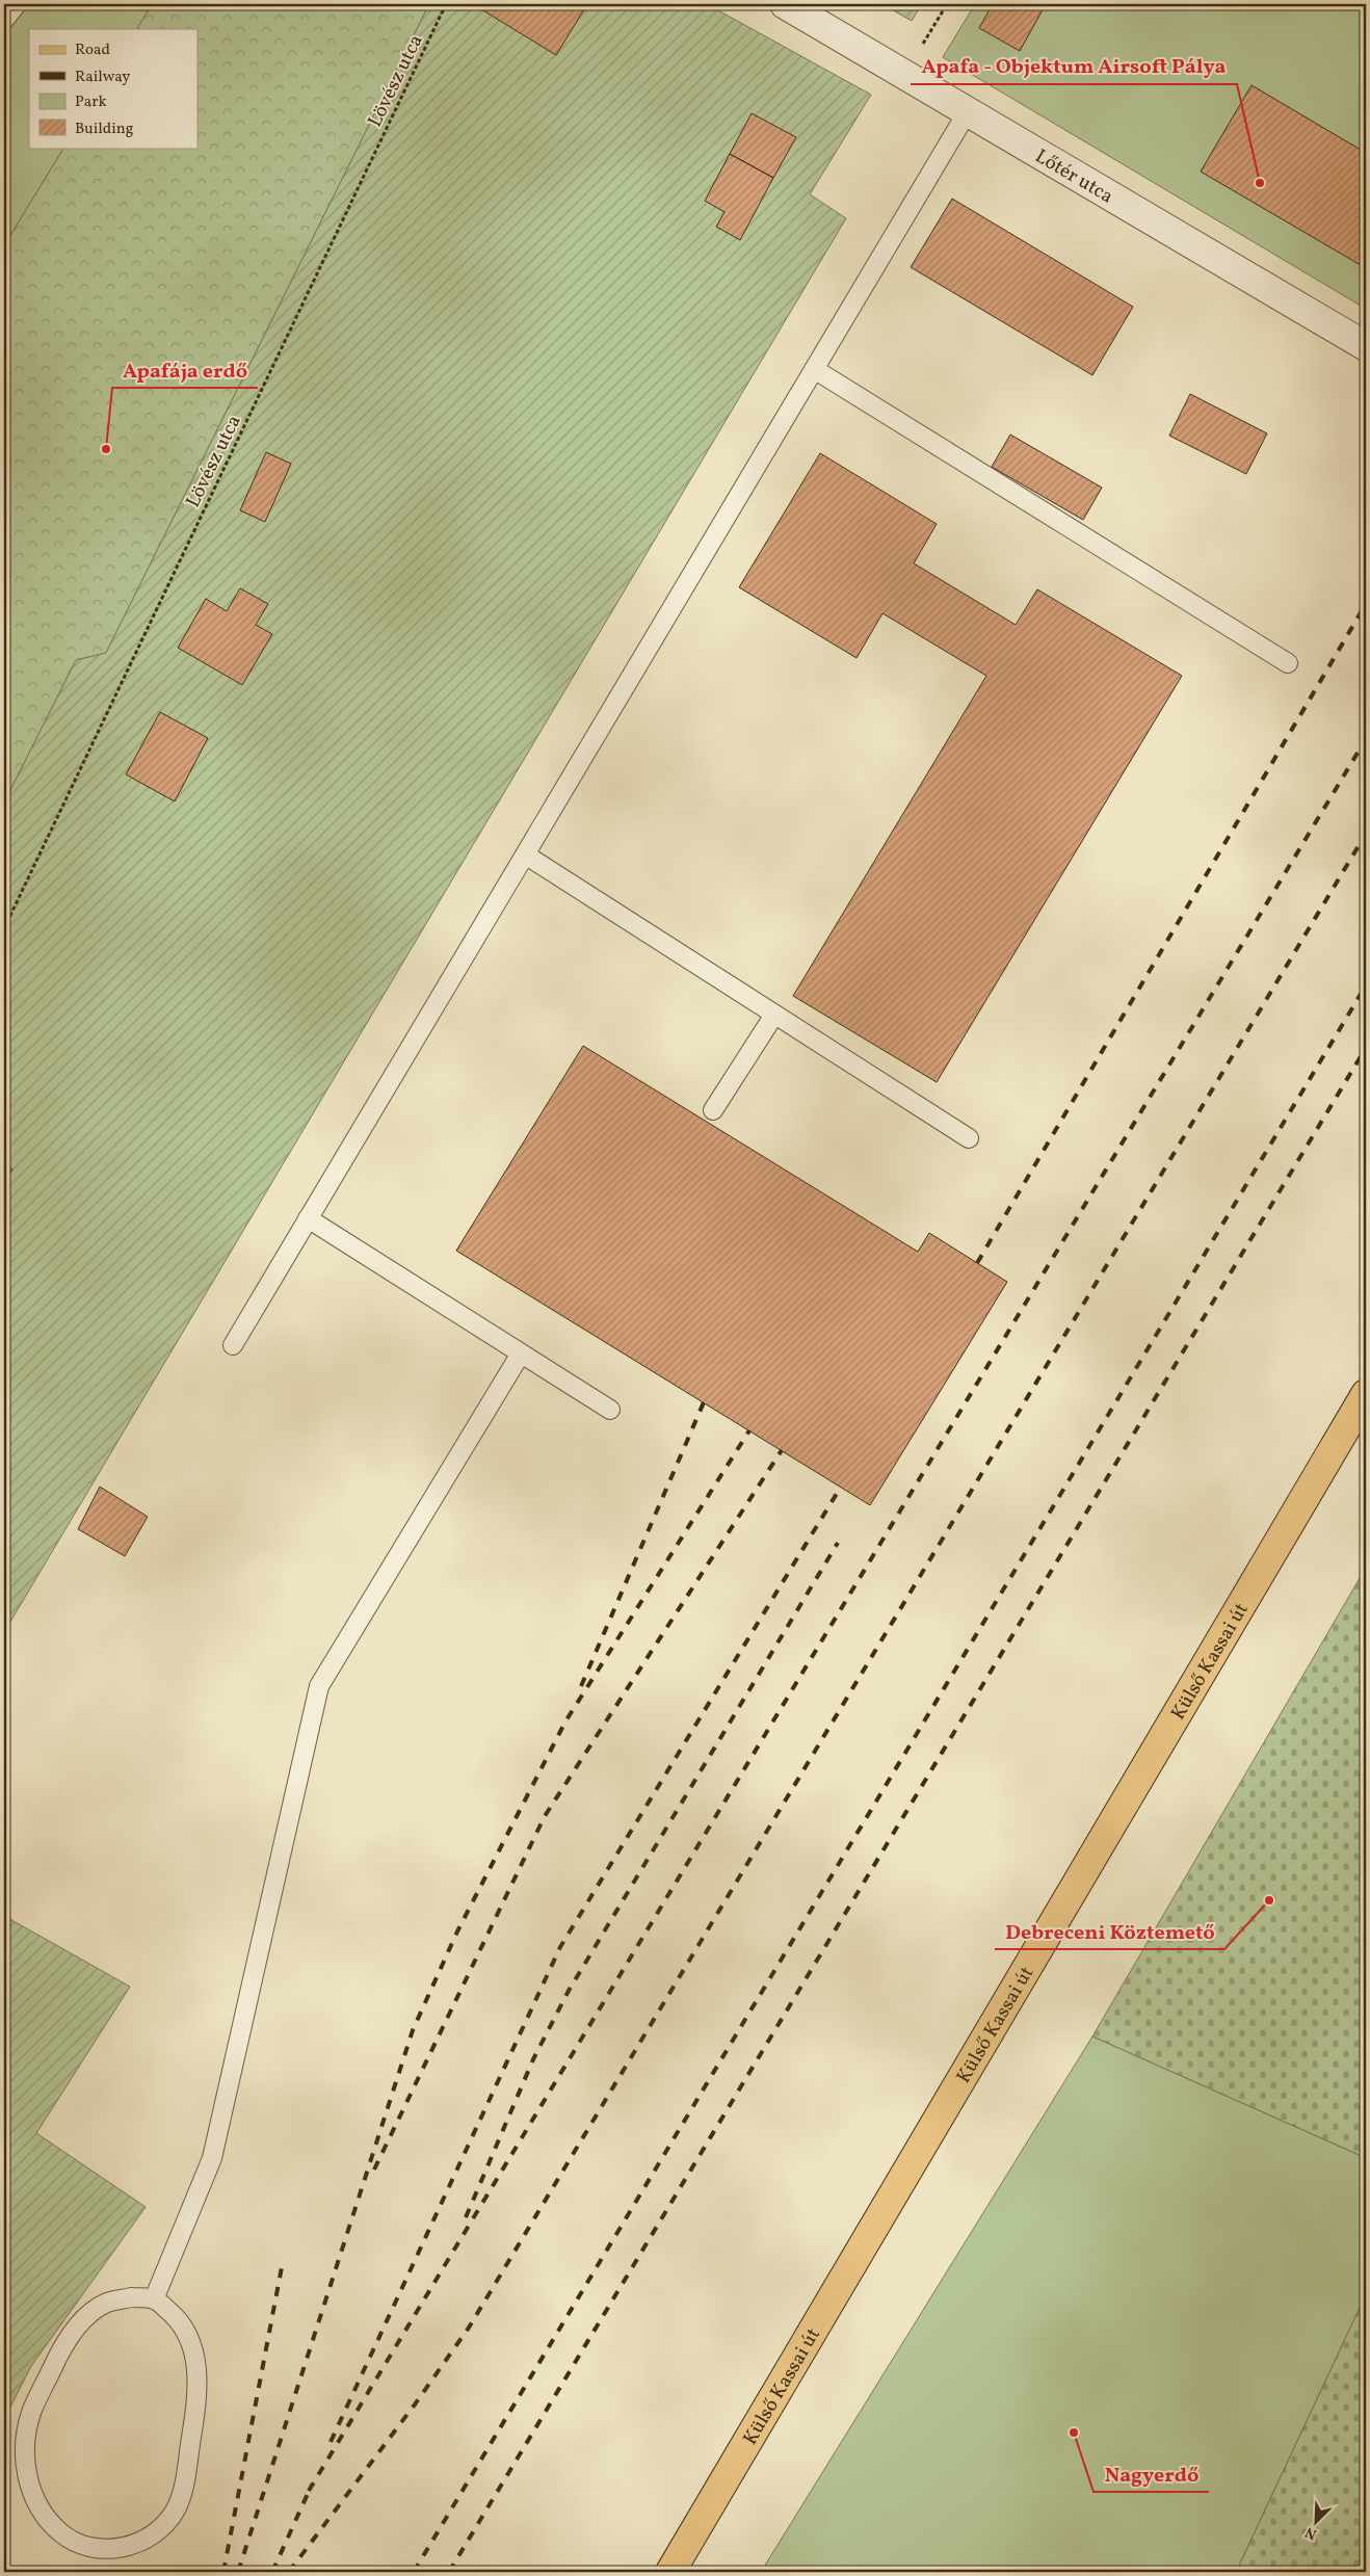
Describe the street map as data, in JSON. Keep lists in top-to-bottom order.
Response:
{
  "streets": {
    "main road": ["Külső Kassai út"],
    "street": ["Lőtér utca"],
    "path": ["Lövész utca"]
  },
  "places": [
    "Apafa - Objektum Airsoft Pálya",
    "Apafája erdő",
    "Debreceni Köztemető",
    "Nagyerdő"
  ],
  "legend": [
    "Road",
    "Railway",
    "Park",
    "Building"
  ],
  "north": "bottom left"
}
